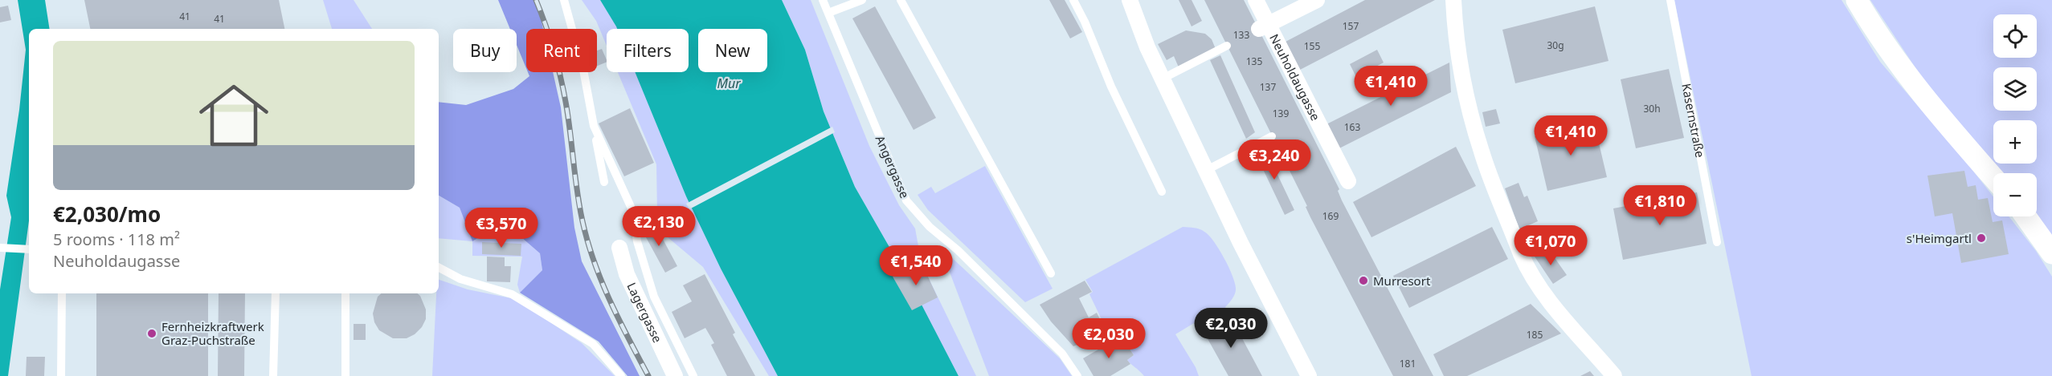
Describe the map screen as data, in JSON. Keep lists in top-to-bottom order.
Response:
{
  "streets": {
    "street": ["Neuholdaugasse", "Lagergasse"],
    "lane": ["Kasernstraße", "Angergasse"]
  },
  "water": ["Mur"],
  "places": ["s'Heimgartl", "Murresort", "Fernheizkraftwerk Graz-Puchstraße"],
  "house_numbers": [
    "41",
    "41",
    "157",
    "133",
    "30g",
    "155",
    "135",
    "137",
    "30h",
    "139",
    "163",
    "169",
    "185",
    "181"
  ],
  "page": {
    "map_buttons": ["+", "−"],
    "chip": [
      "Buy",
      "Rent",
      "Filters",
      "New"
    ],
    "list": [
      {
        "name": "€2,030/mo",
        "note": "5 rooms · 118 m² · Neuholdaugasse"
      }
    ],
    "price": [
      "€1,410",
      "€1,410",
      "€3,240",
      "€1,810",
      "€2,130",
      "€3,570",
      "€1,070",
      "€1,540",
      "€2,030",
      "€2,030"
    ]
  }
}
